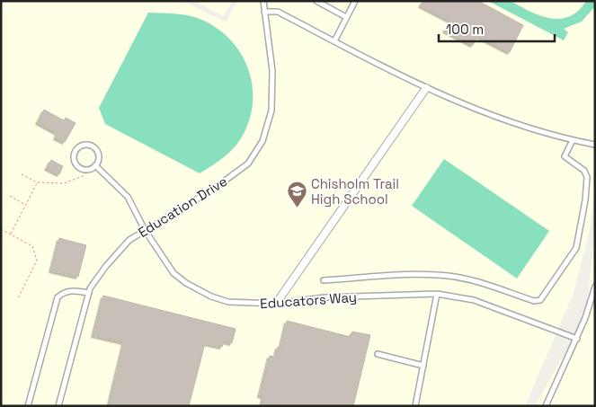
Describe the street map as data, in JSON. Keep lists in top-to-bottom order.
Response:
{
  "streets": {
    "lane": ["Education Drive", "Educators Way"]
  },
  "crossings": [
    ["Education Drive", "Educators Way"]
  ],
  "places": {
    "school or university": ["Chisholm Trail High School"]
  },
  "scale_bar": "100 m"
}
